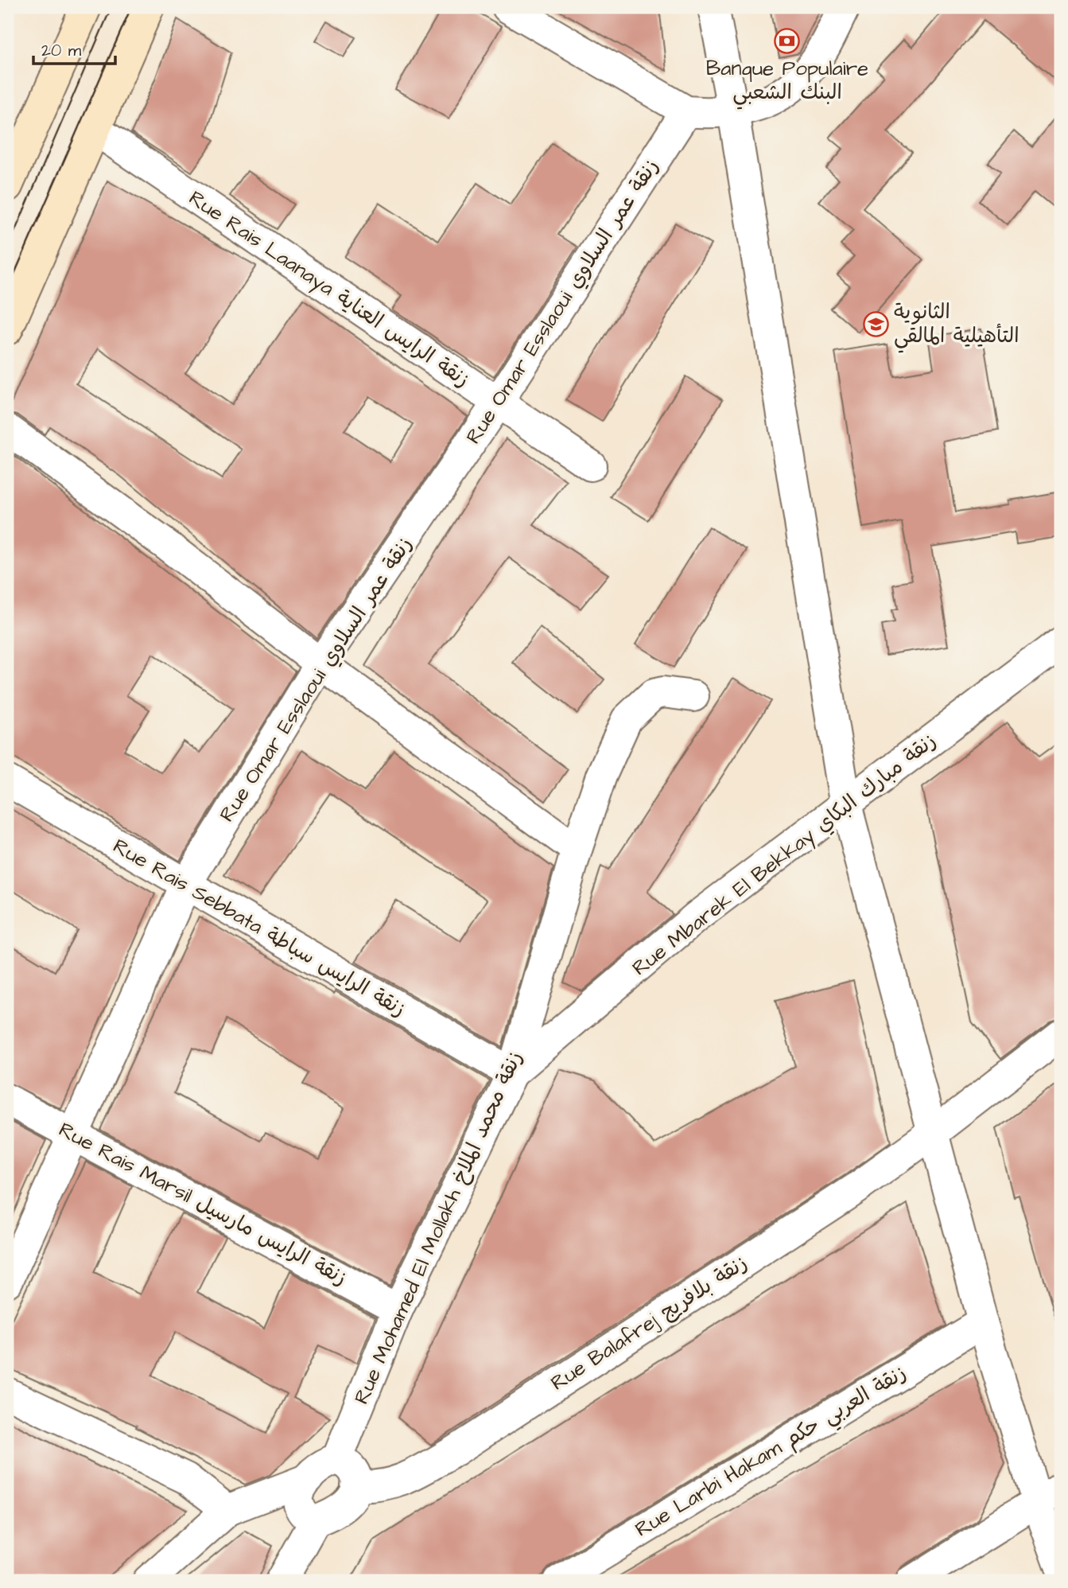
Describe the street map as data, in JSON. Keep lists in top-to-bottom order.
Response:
{
  "streets": {
    "street": [
      "Rue Rais Laanaya زنقة الرايس العناية",
      "Rue Omar Esslaoui زنقة عمر السلاوي",
      "Rue Mbarek El Bekkay زنقة مبارك البكاي",
      "Rue Rais Sebbata زنقة الرايس سباطة",
      "Rue Rais Marsil زنقة الرايس مارسيل",
      "Rue Mohamed El Mollakh زنقة محمد الملاخ",
      "Rue Balafrej زنقة بلافريج",
      "Rue Larbi Hakam زنقة العربي حكم"
    ]
  },
  "crossings": [
    ["Rue Rais Laanaya زنقة الرايس العناية", "Rue Omar Esslaoui زنقة عمر السلاوي"],
    ["Rue Omar Esslaoui زنقة عمر السلاوي", "Rue Rais Sebbata زنقة الرايس سباطة"],
    ["Rue Omar Esslaoui زنقة عمر السلاوي", "Rue Rais Marsil زنقة الرايس مارسيل"],
    ["Rue Mbarek El Bekkay زنقة مبارك البكاي", "Rue Rais Sebbata زنقة الرايس سباطة"],
    ["Rue Mbarek El Bekkay زنقة مبارك البكاي", "Rue Mohamed El Mollakh زنقة محمد الملاخ"],
    ["Rue Rais Sebbata زنقة الرايس سباطة", "Rue Mohamed El Mollakh زنقة محمد الملاخ"],
    ["Rue Rais Marsil زنقة الرايس مارسيل", "Rue Mohamed El Mollakh زنقة محمد الملاخ"],
    ["Rue Mohamed El Mollakh زنقة محمد الملاخ", "Rue Balafrej زنقة بلافريج"]
  ],
  "places": {
    "bank": ["Banque Populaire البنك الشعبي"],
    "school or university": ["الثانوية التأهيلية المالقي"]
  },
  "scale_bar": "20 m"
}
